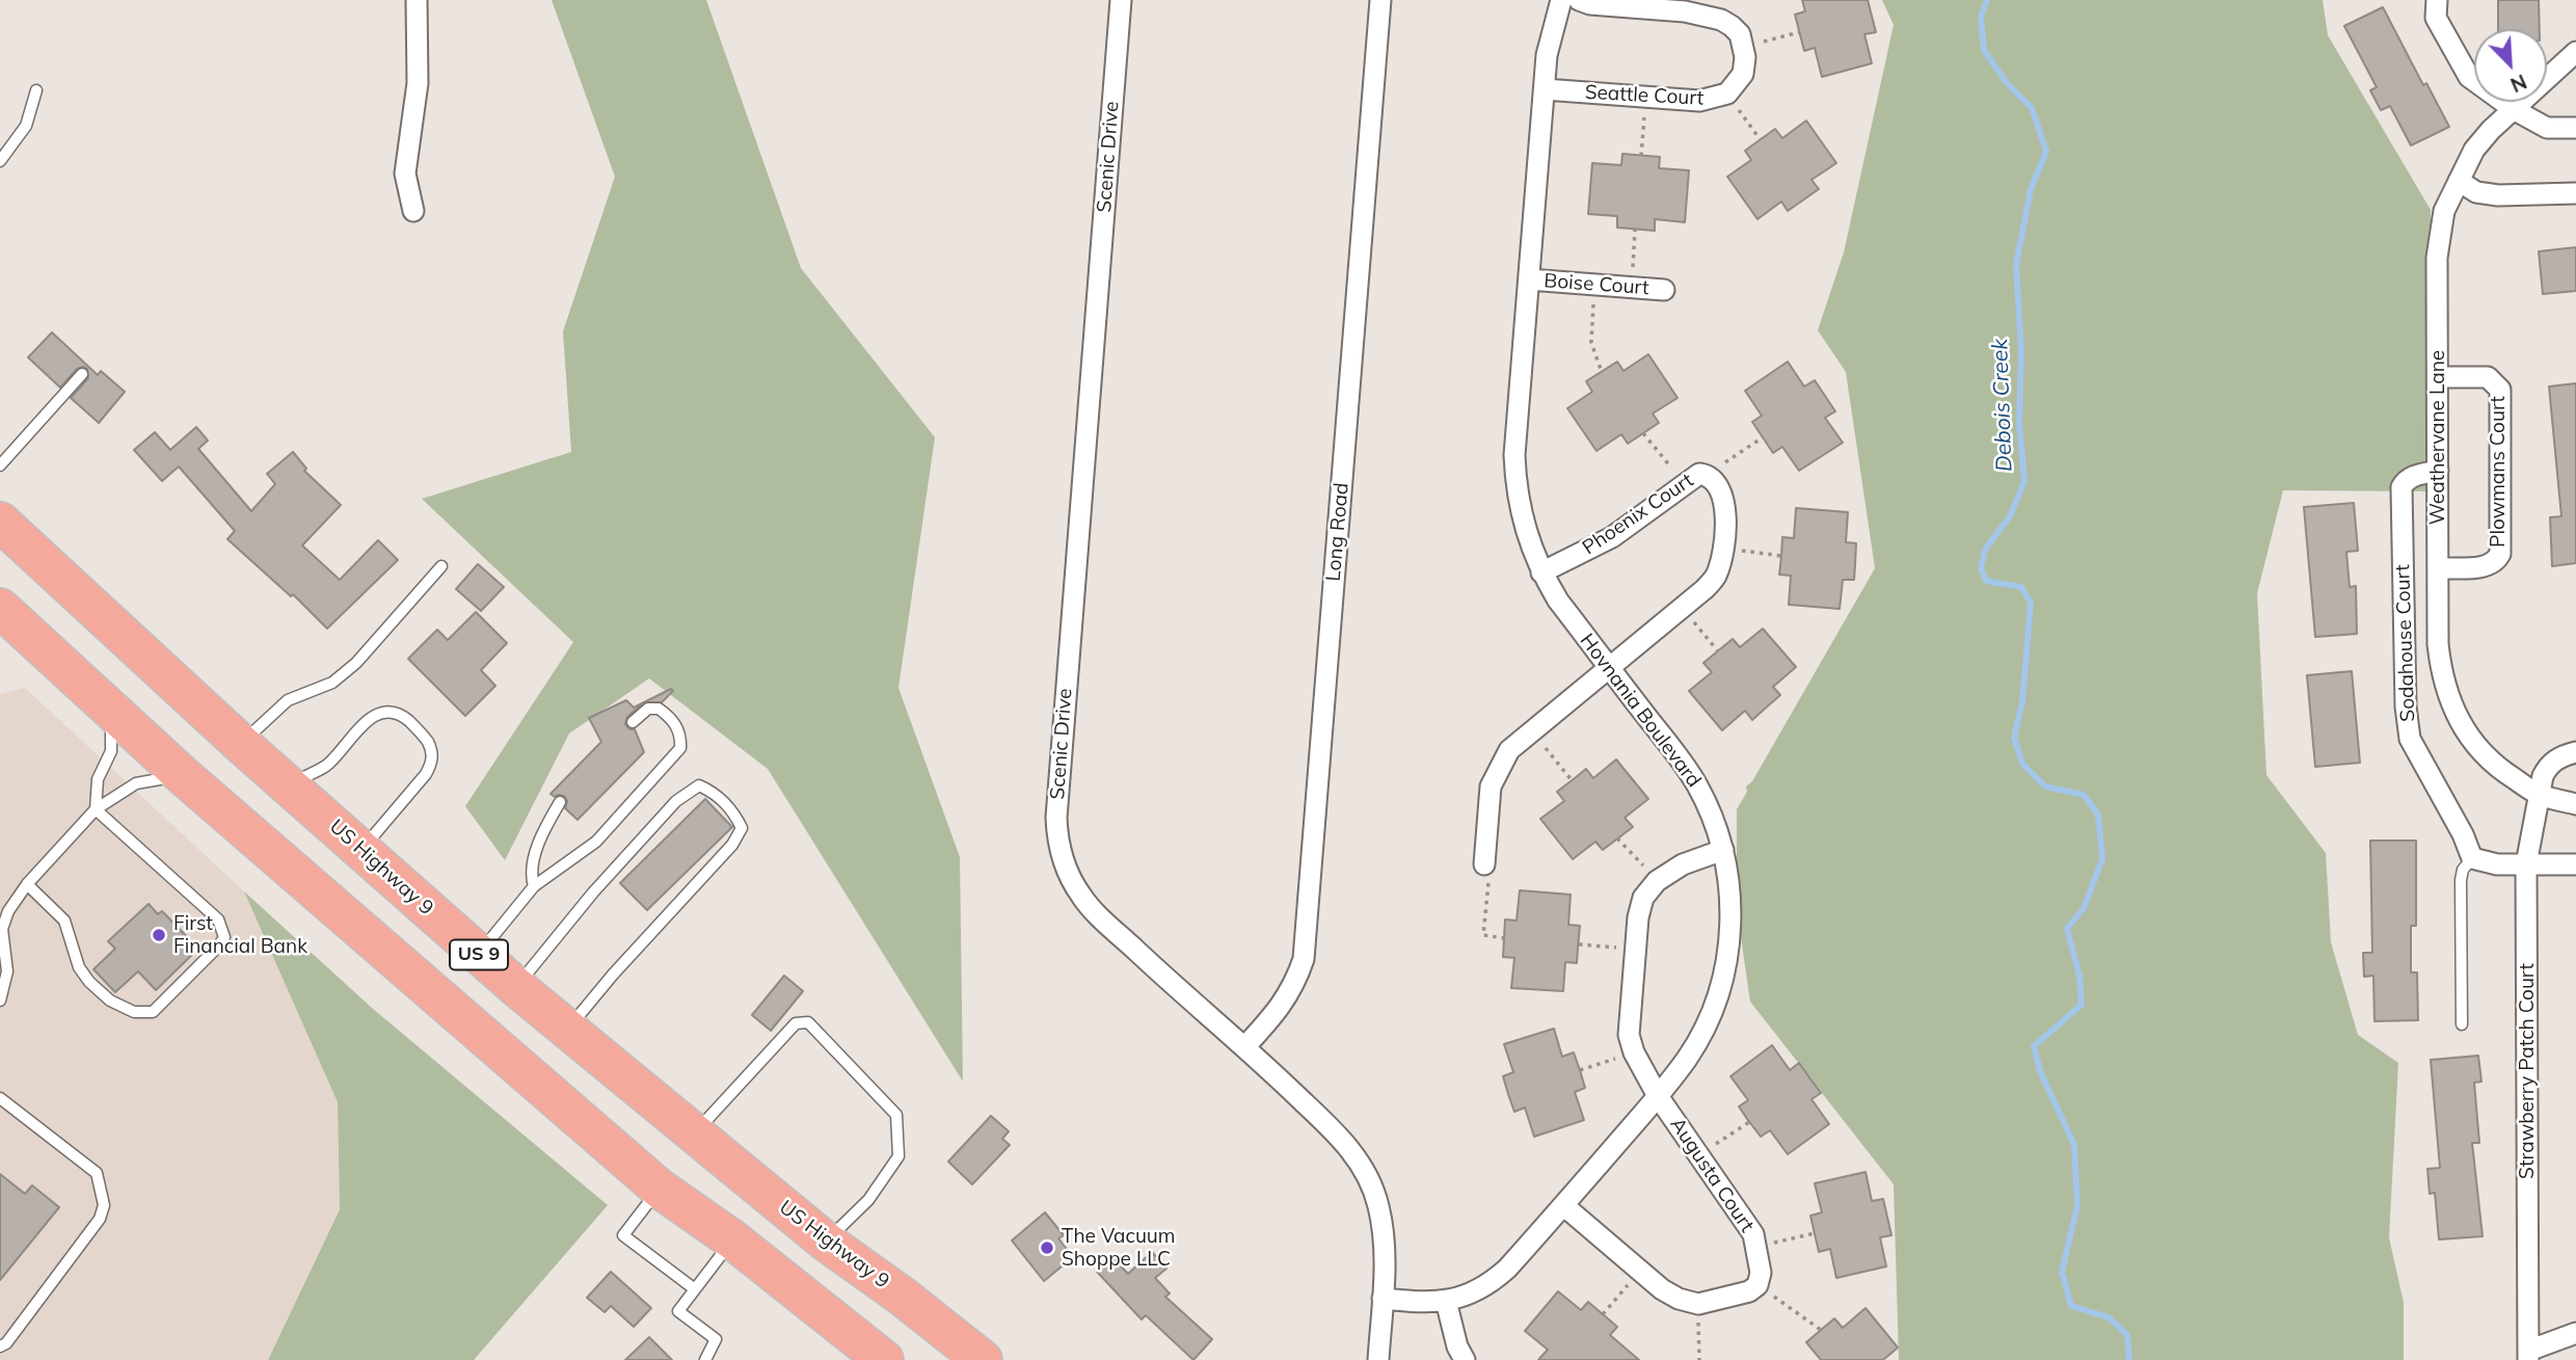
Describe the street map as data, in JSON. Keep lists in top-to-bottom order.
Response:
{
  "streets": {
    "highway": ["US Highway 9", "US 9"],
    "street": [
      "Seattle Court",
      "Scenic Drive",
      "Boise Court",
      "Weathervane Lane",
      "Plowmans Court",
      "Phoenix Court",
      "Long Road",
      "Sodahouse Court",
      "Hovnania Boulevard",
      "Strawberry Patch Court",
      "Augusta Court"
    ]
  },
  "crossings": [
    ["Seattle Court", "Hovnania Boulevard"],
    ["Scenic Drive", "Long Road"],
    ["Scenic Drive", "Hovnania Boulevard"],
    ["Boise Court", "Hovnania Boulevard"],
    ["Weathervane Lane", "Plowmans Court"],
    ["Weathervane Lane", "Sodahouse Court"],
    ["Weathervane Lane", "Strawberry Patch Court"],
    ["Phoenix Court", "Hovnania Boulevard"],
    ["Hovnania Boulevard", "Augusta Court"]
  ],
  "water": ["Debois Creek"],
  "places": ["First Financial Bank", "The Vacuum Shoppe LLC"],
  "north": "bottom right"
}
